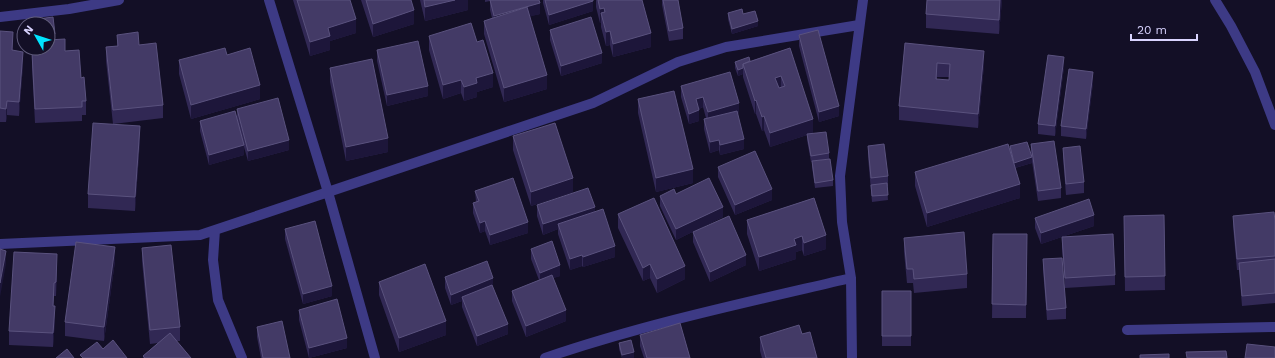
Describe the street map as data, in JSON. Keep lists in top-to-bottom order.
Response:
{
  "scale_bar": "20 m",
  "north": "top left"
}
